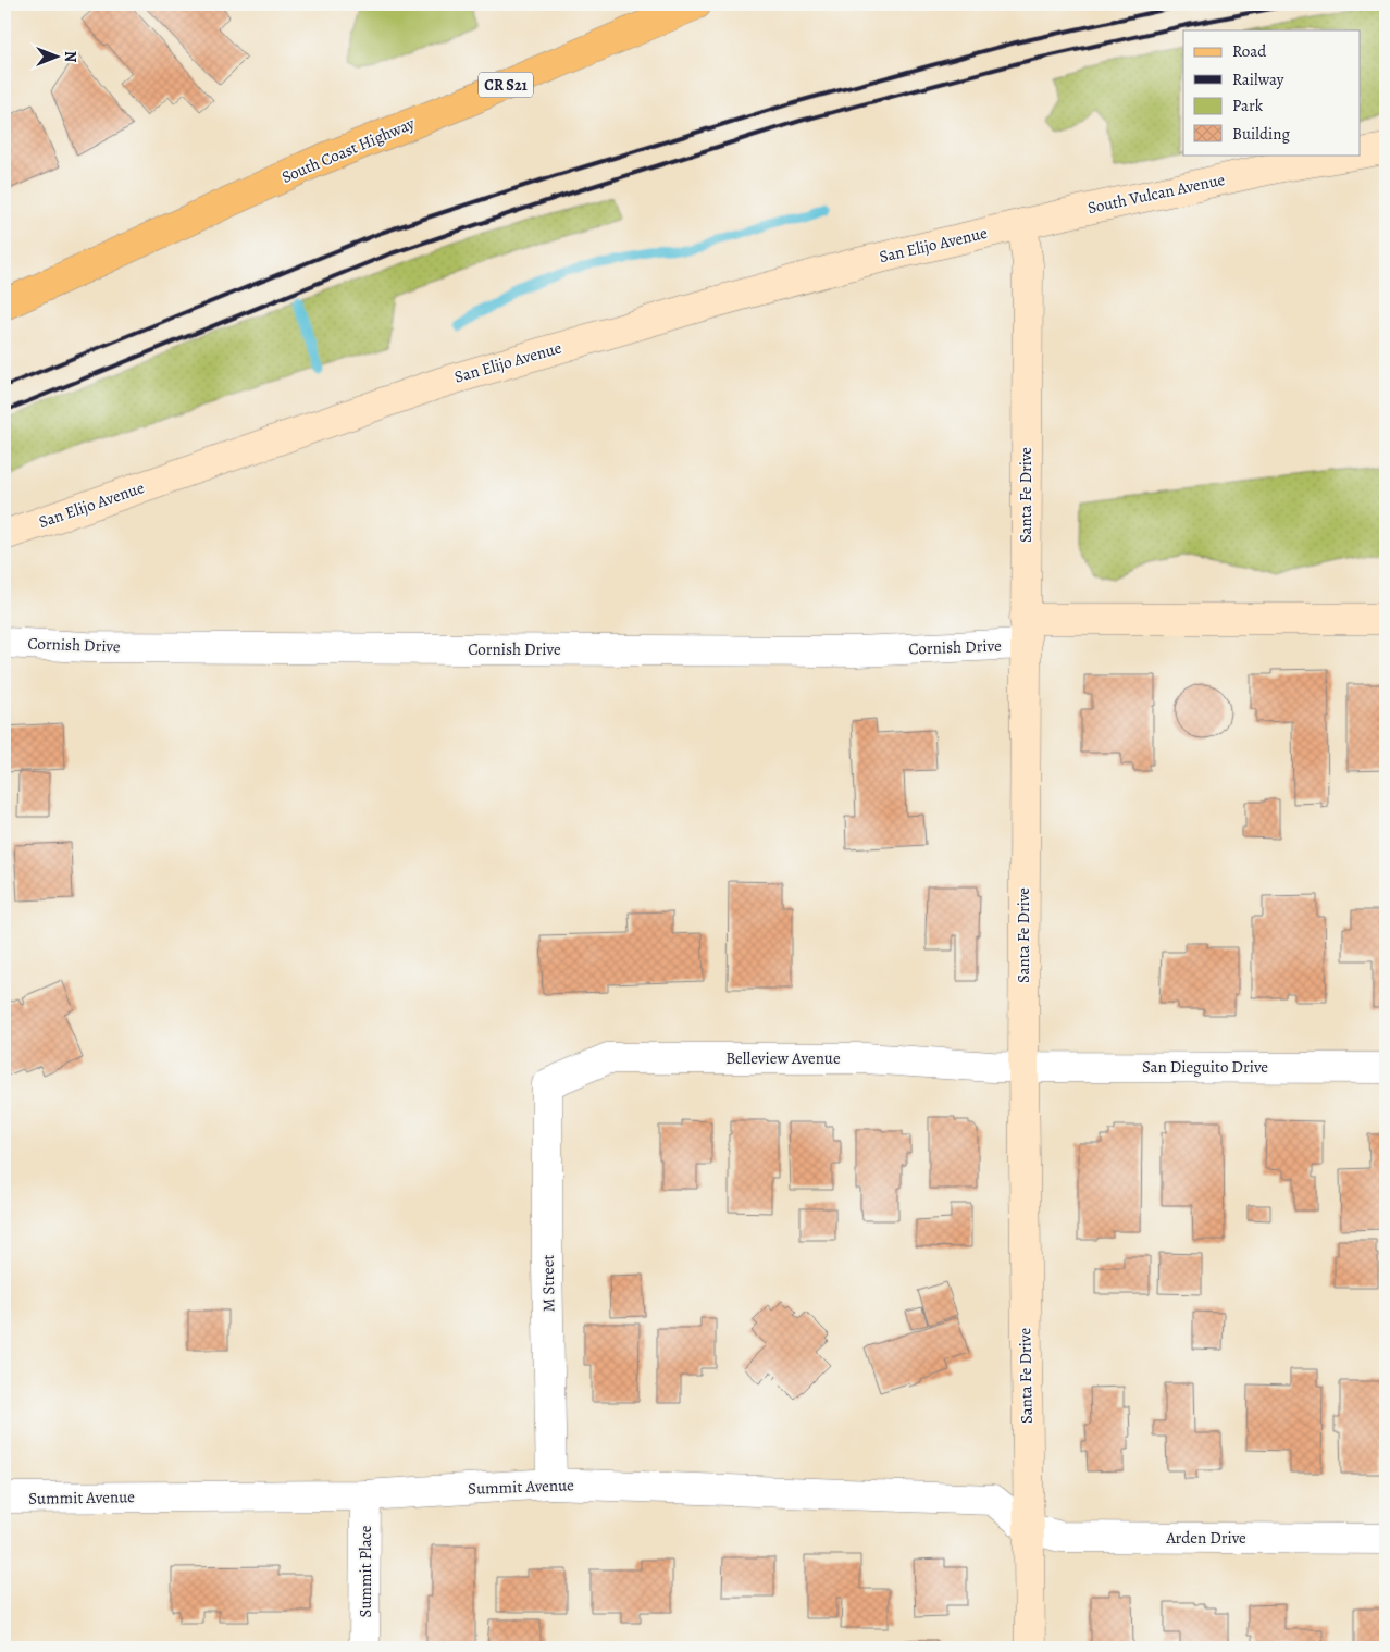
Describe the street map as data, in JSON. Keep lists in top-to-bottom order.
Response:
{
  "streets": {
    "main road": [
      "CR S21",
      "South Coast Highway",
      "South Vulcan Avenue",
      "San Elijo Avenue",
      "Santa Fe Drive",
      "Cornish Drive"
    ],
    "street": [
      "Belleview Avenue",
      "San Dieguito Drive",
      "M Street",
      "Summit Avenue",
      "Arden Drive",
      "Summit Place"
    ]
  },
  "crossings": [
    ["South Vulcan Avenue", "San Elijo Avenue"],
    ["South Vulcan Avenue", "Santa Fe Drive"],
    ["San Elijo Avenue", "Santa Fe Drive"],
    ["Santa Fe Drive", "Cornish Drive"],
    ["Santa Fe Drive", "Belleview Avenue"],
    ["Santa Fe Drive", "San Dieguito Drive"],
    ["Santa Fe Drive", "Summit Avenue"],
    ["Santa Fe Drive", "Arden Drive"],
    ["Belleview Avenue", "San Dieguito Drive"],
    ["Belleview Avenue", "M Street"],
    ["M Street", "Summit Avenue"],
    ["Summit Avenue", "Arden Drive"],
    ["Summit Avenue", "Summit Place"]
  ],
  "legend": [
    "Road",
    "Railway",
    "Park",
    "Building"
  ],
  "north": "right"
}
